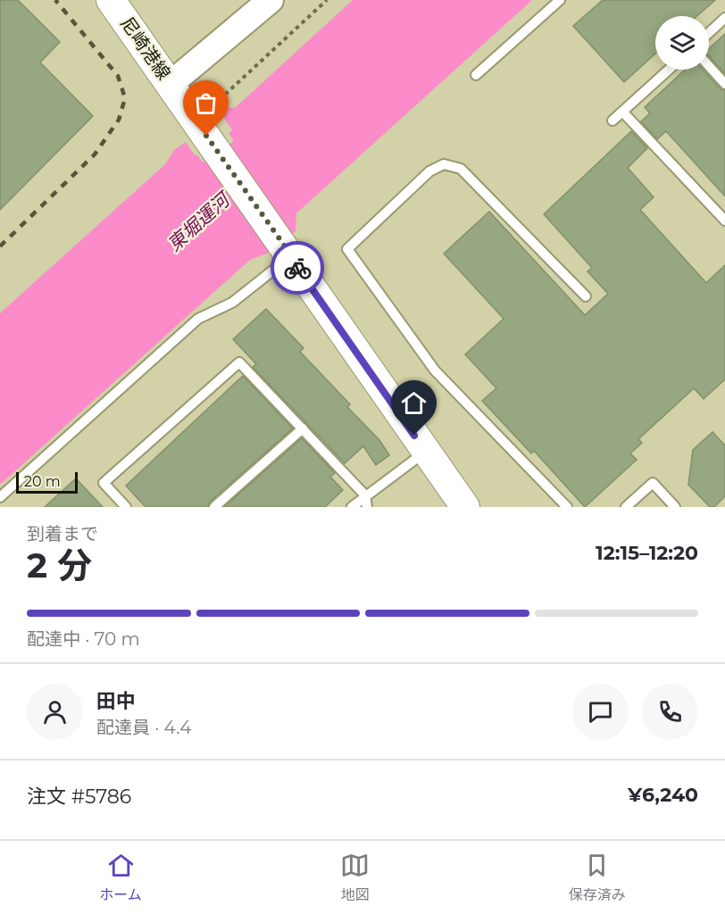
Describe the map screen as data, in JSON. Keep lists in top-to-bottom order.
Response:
{
  "streets": {
    "main road": ["尼崎港線"]
  },
  "water": ["東堀運河"],
  "scale_bar": "20 m",
  "page": {
    "scale": "20 m",
    "heading": ["2 分", "到着まで", "12:15–12:20"],
    "panel": [
      "田中",
      "配達員 · 4.4",
      "注文 #5786",
      "¥6,240"
    ],
    "bar": "配達中 · 70 m",
    "tabs": ["ホーム", "地図", "保存済み"]
  }
}
